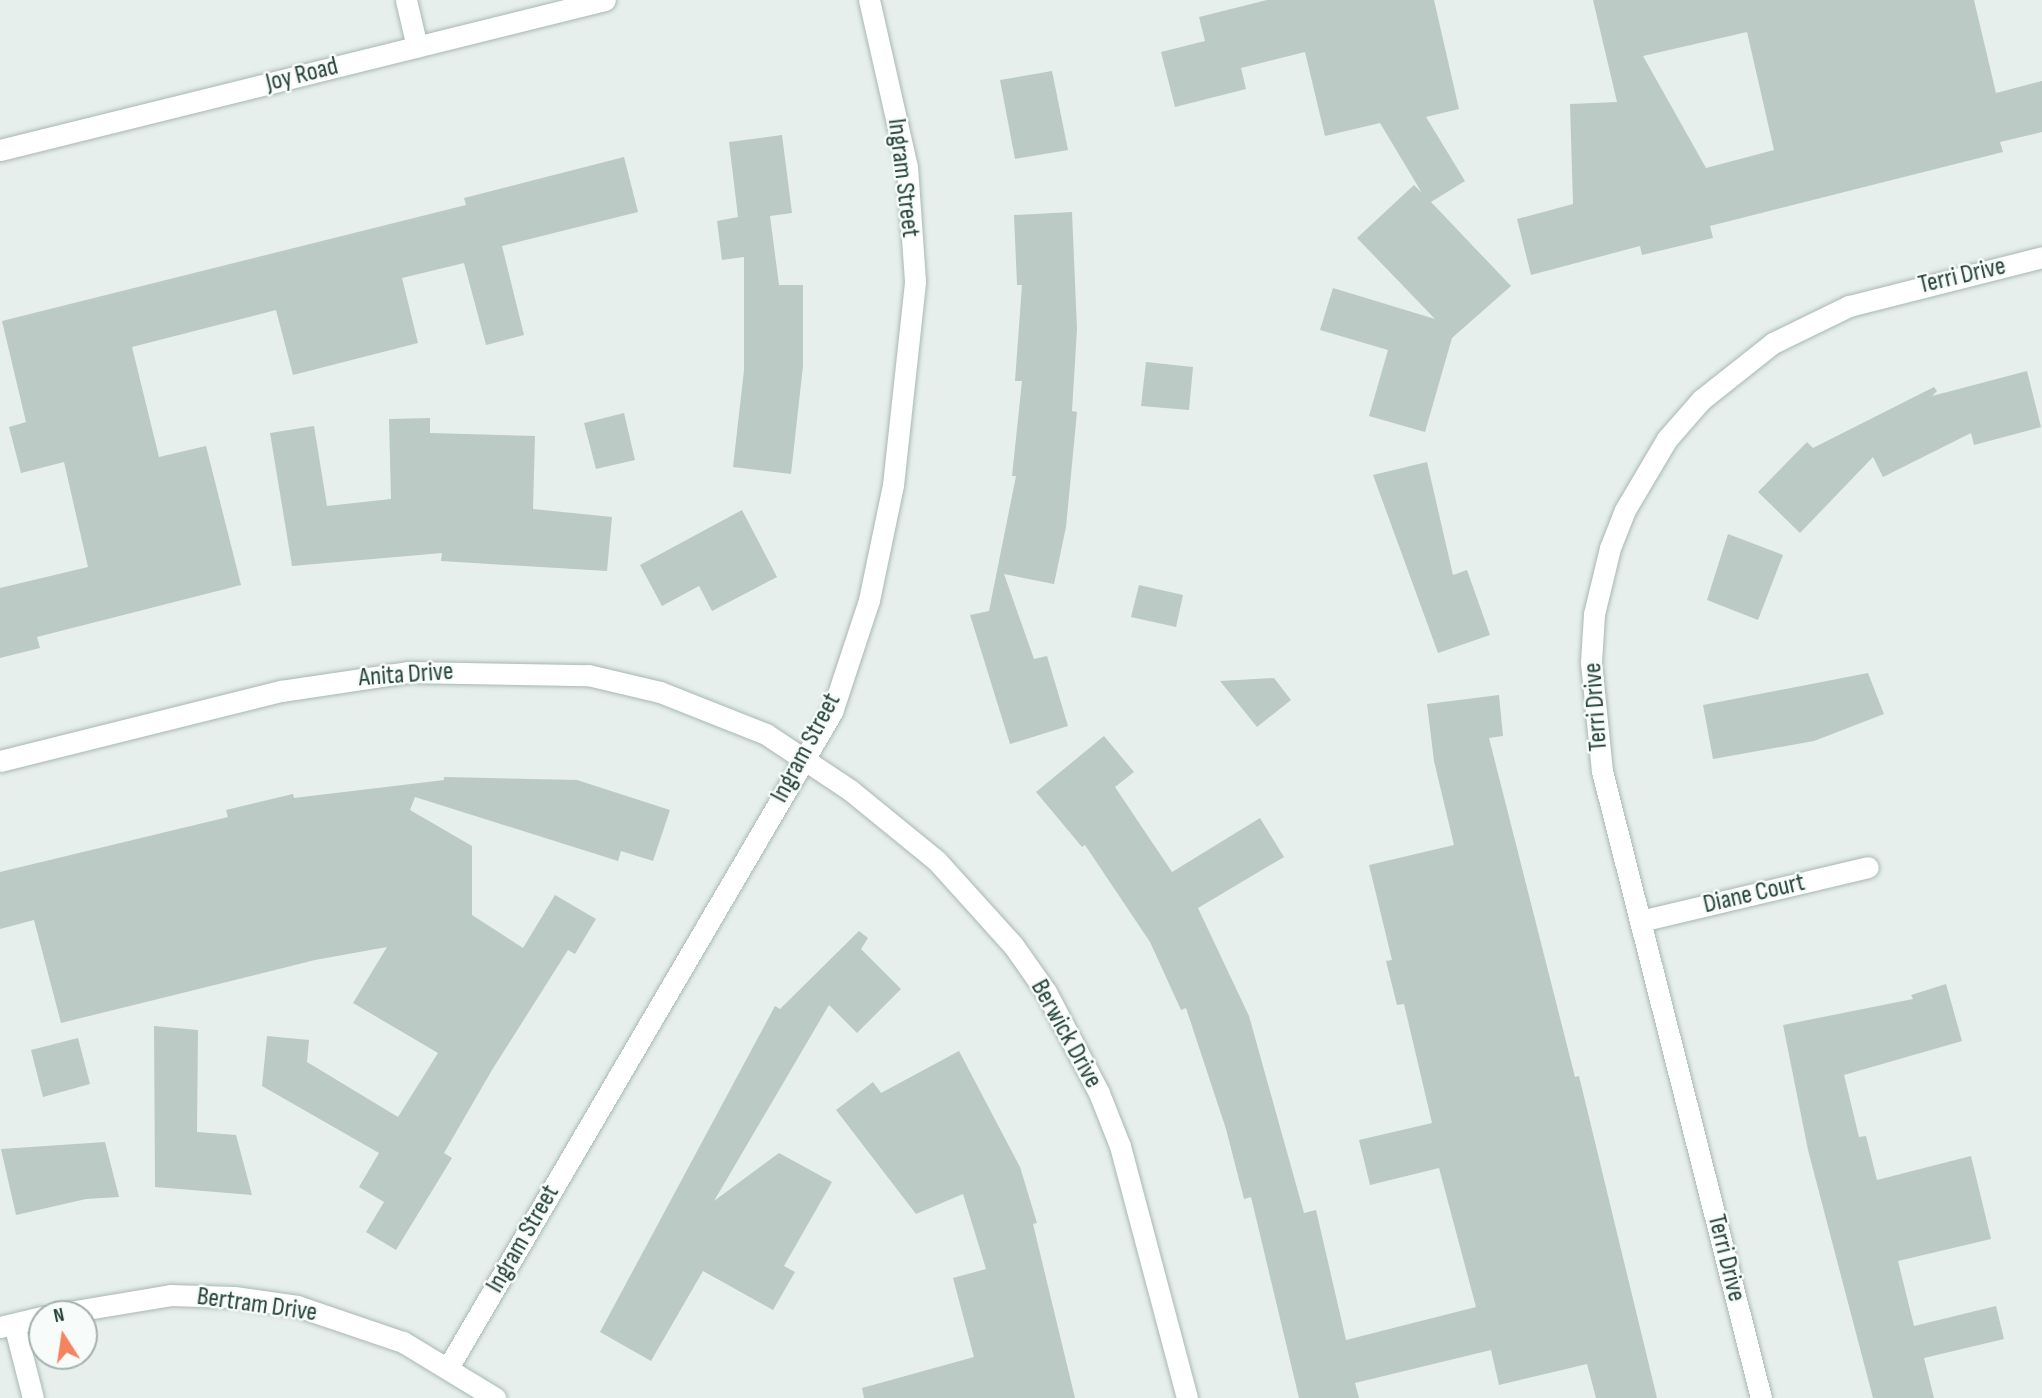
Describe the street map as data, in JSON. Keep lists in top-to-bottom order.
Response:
{
  "streets": {
    "street": [
      "Joy Road",
      "Ingram Street",
      "Terri Drive",
      "Anita Drive",
      "Diane Court",
      "Berwick Drive",
      "Bertram Drive"
    ]
  },
  "crossings": [
    ["Ingram Street", "Anita Drive"],
    ["Ingram Street", "Berwick Drive"],
    ["Ingram Street", "Bertram Drive"],
    ["Terri Drive", "Diane Court"],
    ["Anita Drive", "Berwick Drive"]
  ],
  "north": "top"
}
